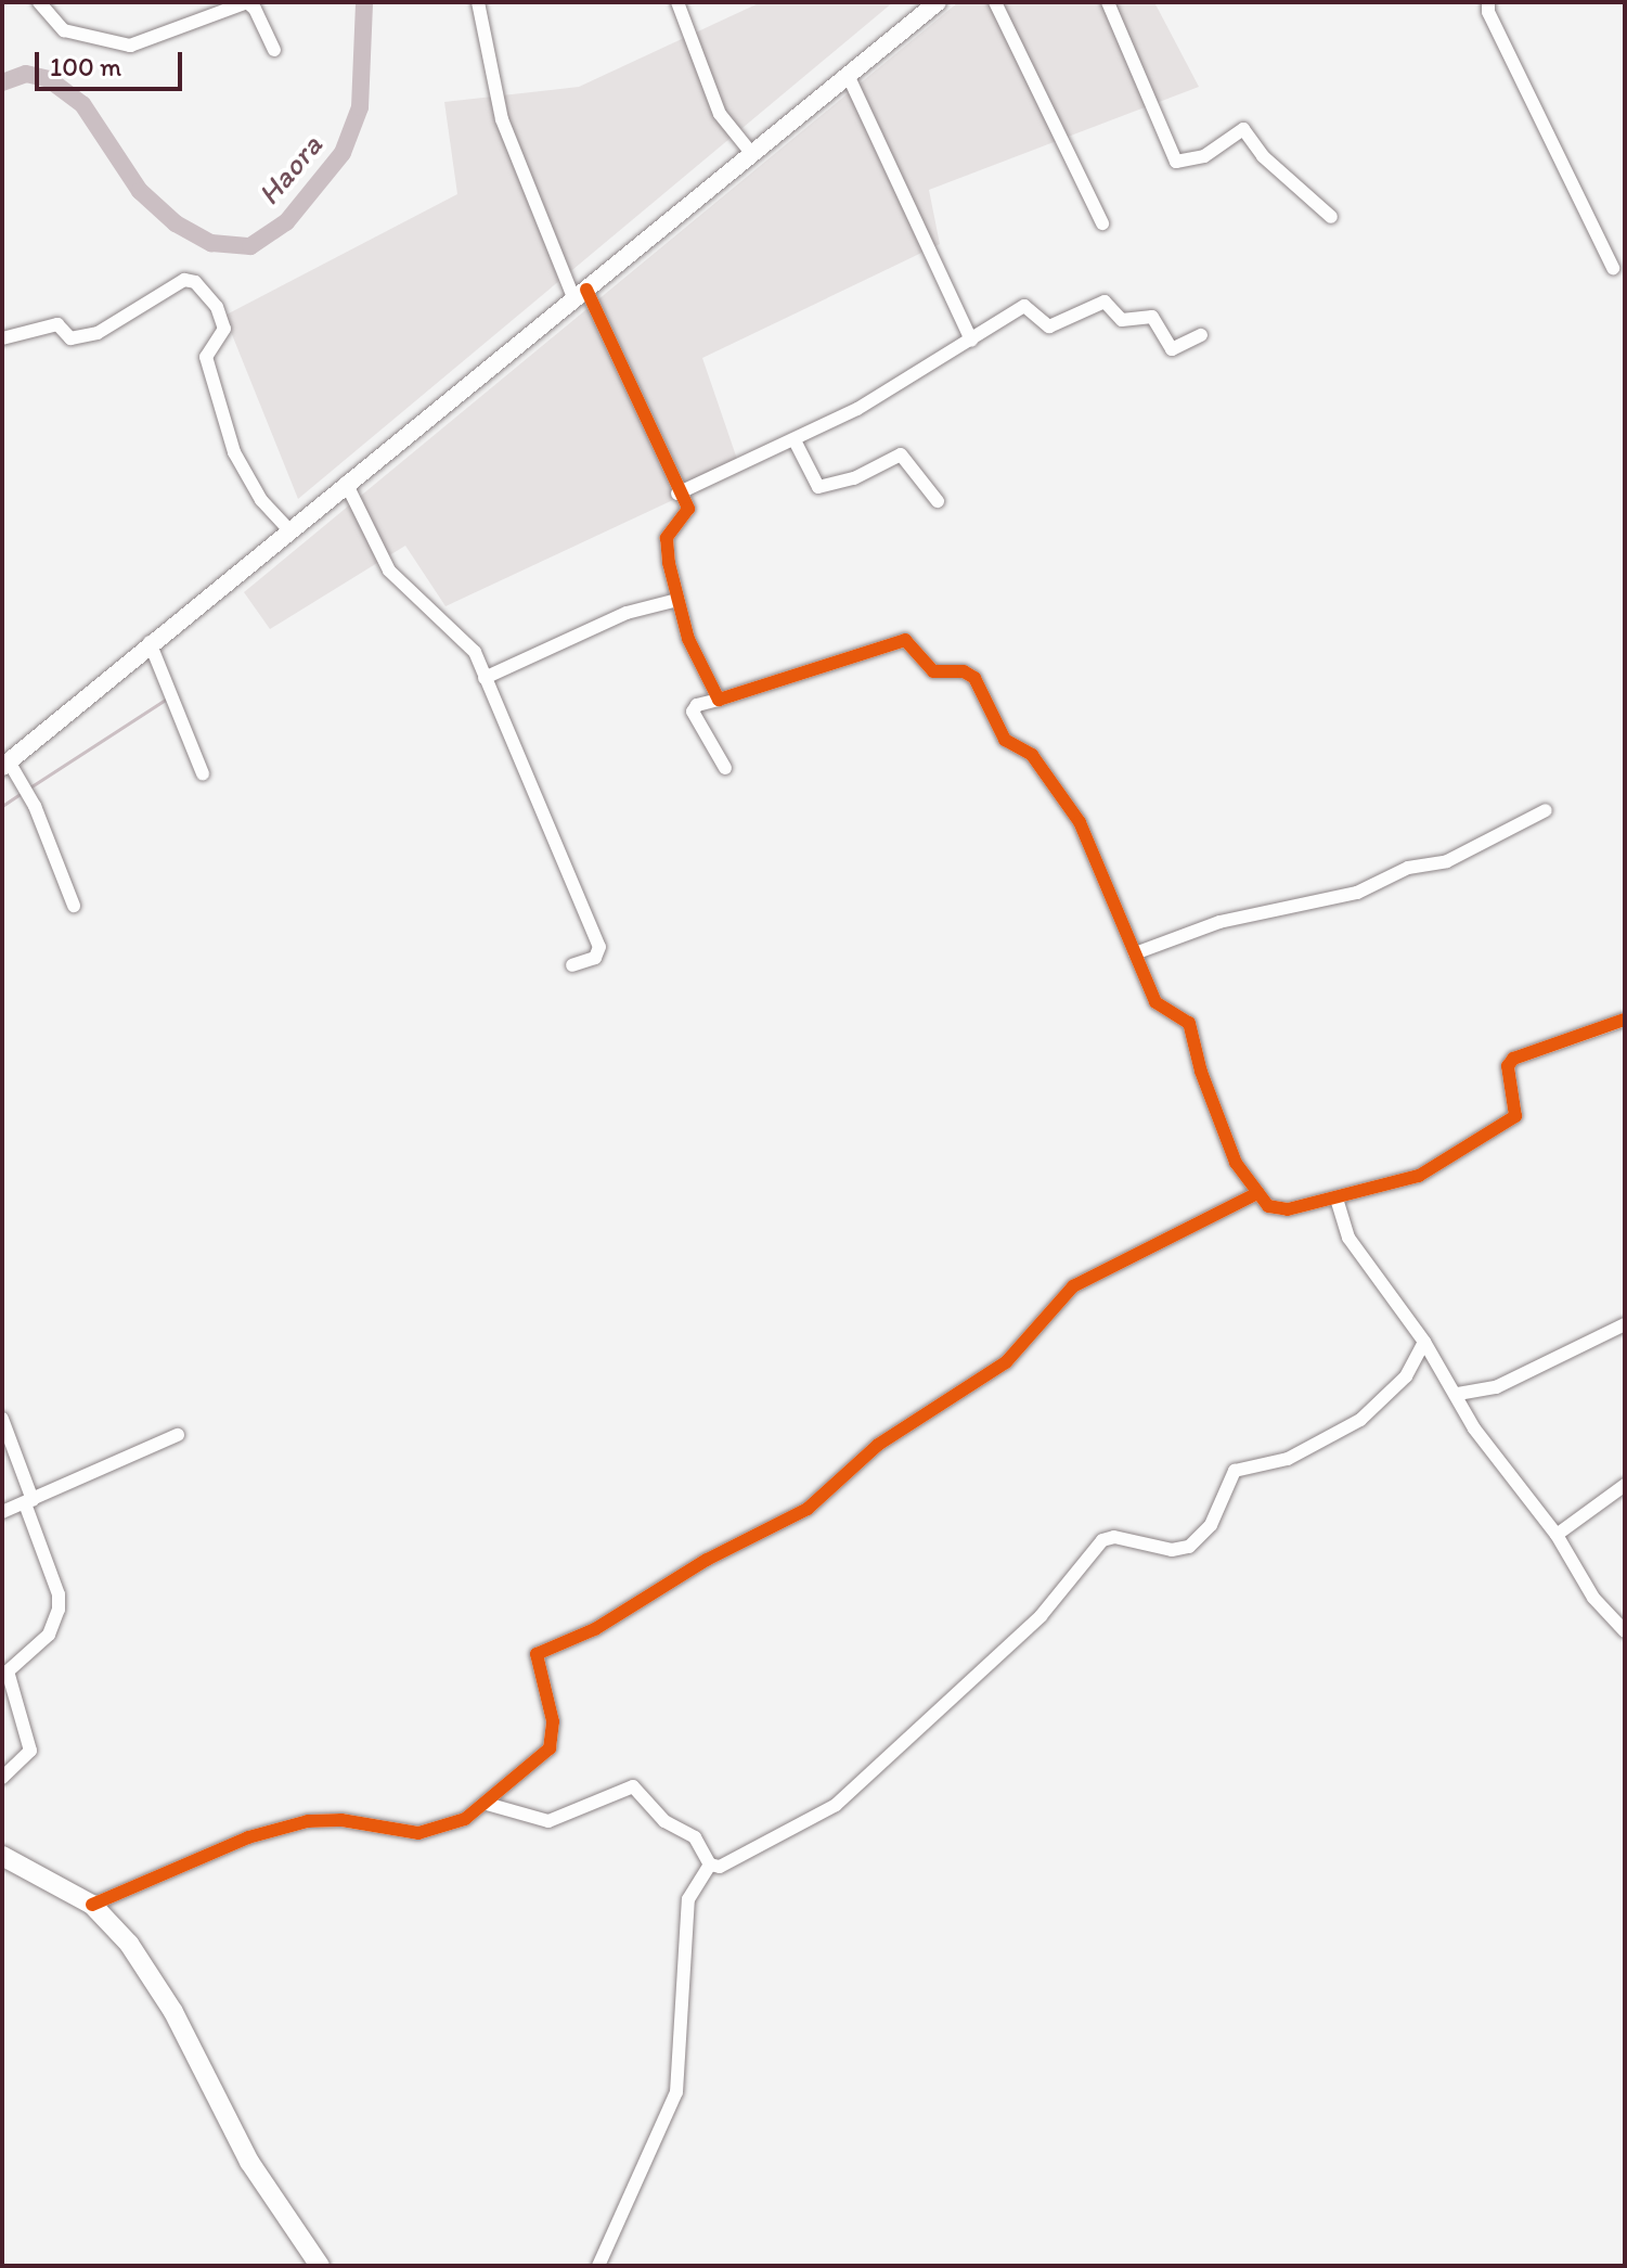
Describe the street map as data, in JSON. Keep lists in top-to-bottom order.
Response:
{
  "water": ["Haora"],
  "scale_bar": "100 m"
}
